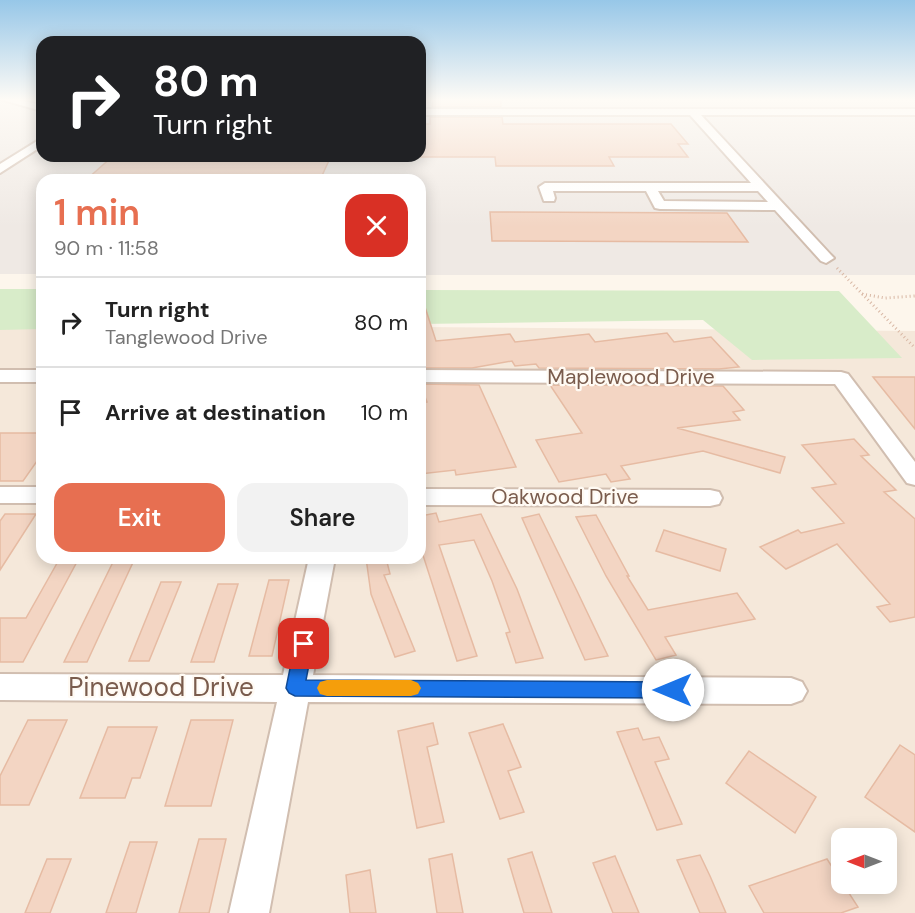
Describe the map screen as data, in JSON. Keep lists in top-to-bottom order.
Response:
{
  "streets": {
    "street": ["Maplewood Drive", "Oakwood Drive", "Pinewood Drive"]
  },
  "north": "left",
  "page": {
    "turn": ["80 m", "Turn right"],
    "heading": ["1 min", "90 m · 11:58"],
    "list": [
      {
        "name": "Turn right",
        "note": "Tanglewood Drive",
        "value": "80 m"
      },
      {
        "name": "Arrive at destination",
        "value": "10 m"
      }
    ],
    "buttons": ["Exit", "Share"]
  }
}
